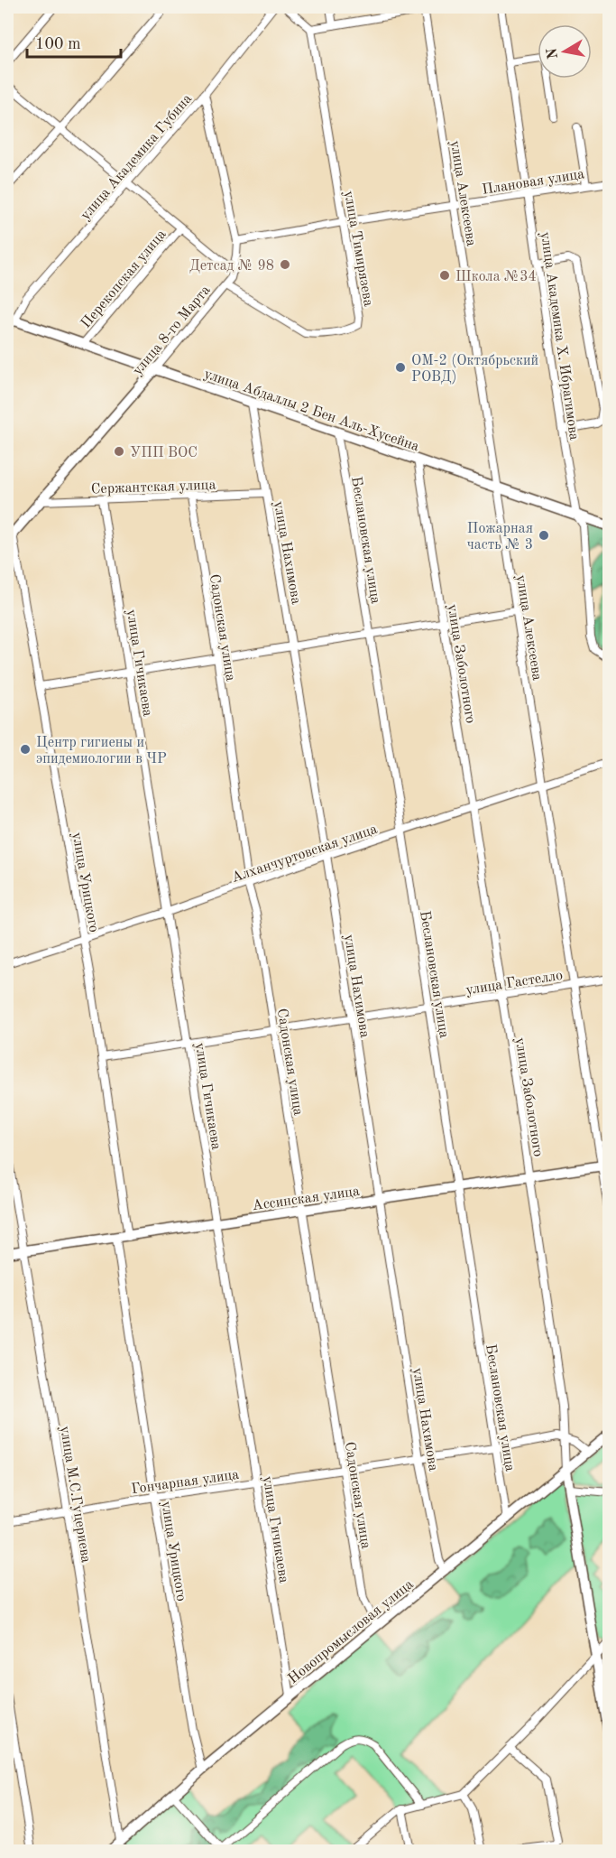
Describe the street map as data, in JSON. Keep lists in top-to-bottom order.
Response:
{
  "streets": {
    "main road": [
      "улица 8-го Марта",
      "улица Абдаллы 2 Бен Аль-Хусейна",
      "улица Заболотного",
      "Ассинская улица",
      "Новопромысловая улица"
    ],
    "street": [
      "улица Академика Губина",
      "Плановая улица",
      "улица Алексеева",
      "улица Тимирязева",
      "Перекопская улица",
      "улица Академика Х. Ибрагимова",
      "Сержантская улица",
      "Беслановская улица",
      "улица Нахимова",
      "Садонская улица",
      "улица Гичикаева",
      "Алханчуртовская улица",
      "улица Урицкого",
      "улица Гастелло",
      "Гончарная улица",
      "улица М.С.Гуцериева"
    ]
  },
  "crossings": [
    ["улица Академика Губина", "улица 8-го Марта"],
    ["улица Академика Губина", "улица Абдаллы 2 Бен Аль-Хусейна"],
    ["Плановая улица", "улица Алексеева"],
    ["Плановая улица", "улица Тимирязева"],
    ["Плановая улица", "улица 8-го Марта"],
    ["Плановая улица", "улица Академика Х. Ибрагимова"],
    ["улица Алексеева", "улица Абдаллы 2 Бен Аль-Хусейна"],
    ["улица Алексеева", "Алханчуртовская улица"],
    ["улица Алексеева", "улица Гастелло"],
    ["улица Алексеева", "Ассинская улица"],
    ["улица Тимирязева", "улица 8-го Марта"],
    ["Перекопская улица", "улица Абдаллы 2 Бен Аль-Хусейна"],
    ["улица 8-го Марта", "улица Абдаллы 2 Бен Аль-Хусейна"],
    ["улица 8-го Марта", "Сержантская улица"],
    ["улица 8-го Марта", "улица Урицкого"],
    ["улица Академика Х. Ибрагимова", "улица Абдаллы 2 Бен Аль-Хусейна"],
    ["улица Абдаллы 2 Бен Аль-Хусейна", "Беслановская улица"],
    ["улица Абдаллы 2 Бен Аль-Хусейна", "улица Нахимова"],
    ["улица Абдаллы 2 Бен Аль-Хусейна", "улица Заболотного"],
    ["Сержантская улица", "улица Нахимова"],
    ["Сержантская улица", "Садонская улица"],
    ["Сержантская улица", "улица Гичикаева"],
    ["Беслановская улица", "Алханчуртовская улица"],
    ["Беслановская улица", "улица Гастелло"],
    ["Беслановская улица", "Ассинская улица"],
    ["Беслановская улица", "Гончарная улица"],
    ["Беслановская улица", "Новопромысловая улица"],
    ["улица Нахимова", "Алханчуртовская улица"],
    ["улица Нахимова", "улица Гастелло"],
    ["улица Нахимова", "Ассинская улица"],
    ["улица Нахимова", "Гончарная улица"],
    ["улица Нахимова", "Новопромысловая улица"],
    ["Садонская улица", "Алханчуртовская улица"],
    ["Садонская улица", "улица Гастелло"],
    ["Садонская улица", "Ассинская улица"],
    ["Садонская улица", "Гончарная улица"],
    ["Садонская улица", "Новопромысловая улица"],
    ["улица Гичикаева", "Алханчуртовская улица"],
    ["улица Гичикаева", "улица Гастелло"],
    ["улица Гичикаева", "Ассинская улица"],
    ["улица Гичикаева", "Гончарная улица"],
    ["улица Гичикаева", "Новопромысловая улица"],
    ["улица Заболотного", "Алханчуртовская улица"],
    ["улица Заболотного", "улица Гастелло"],
    ["улица Заболотного", "Ассинская улица"],
    ["улица Заболотного", "Гончарная улица"],
    ["улица Заболотного", "Новопромысловая улица"],
    ["Алханчуртовская улица", "улица Урицкого"],
    ["улица Урицкого", "улица Гастелло"],
    ["улица Урицкого", "Ассинская улица"],
    ["улица Урицкого", "Гончарная улица"],
    ["улица Урицкого", "Новопромысловая улица"],
    ["Ассинская улица", "улица М.С.Гуцериева"],
    ["Гончарная улица", "улица М.С.Гуцериева"],
    ["улица М.С.Гуцериева", "Новопромысловая улица"]
  ],
  "places": [
    "Детсад № 98",
    "Школа №34",
    "ОМ-2 (Октябрьский РОВД)",
    "УПП ВОС",
    "Пожарная часть № 3",
    "Центр гигиены и эпидемиологии в ЧР"
  ],
  "scale_bar": "100 m",
  "north": "left"
}
